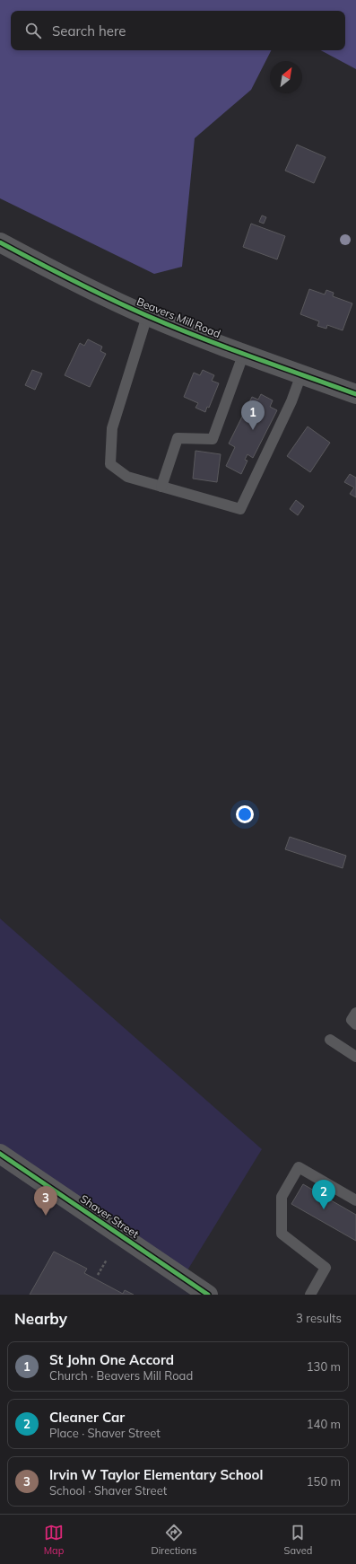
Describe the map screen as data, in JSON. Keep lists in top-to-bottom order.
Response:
{
  "streets": {
    "street": ["Beavers Mill Road", "Shaver Street"]
  },
  "north": "top right",
  "page": {
    "search": "Search here",
    "pins": ["1", "2", "3"],
    "heading": ["Nearby", "3 results"],
    "list": [
      {
        "mark": "1",
        "name": "St John One Accord",
        "note": "Church · Beavers Mill Road",
        "value": "130 m"
      },
      {
        "mark": "2",
        "name": "Cleaner Car",
        "note": "Place · Shaver Street",
        "value": "140 m"
      },
      {
        "mark": "3",
        "name": "Irvin W Taylor Elementary School",
        "note": "School · Shaver Street",
        "value": "150 m"
      }
    ],
    "nav": ["Map", "Directions", "Saved"]
  }
}
